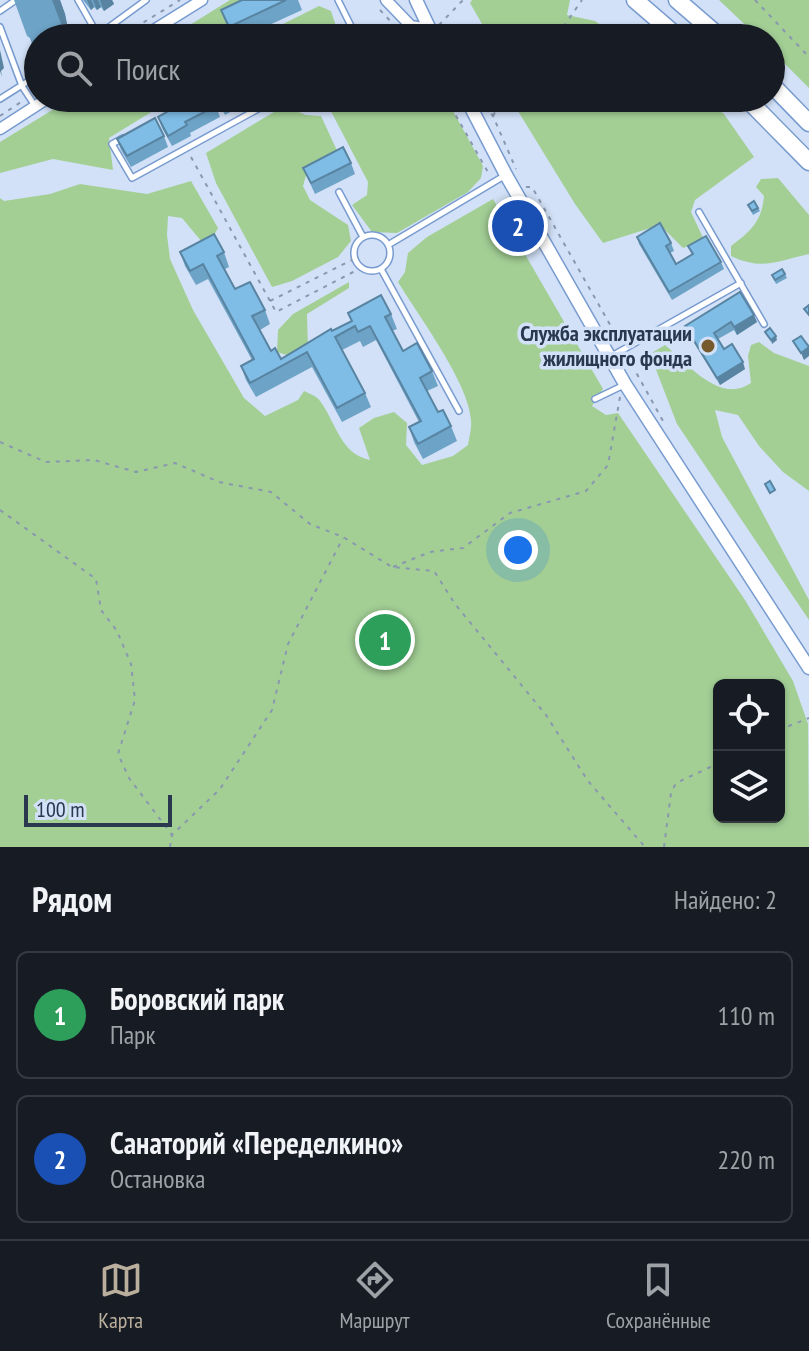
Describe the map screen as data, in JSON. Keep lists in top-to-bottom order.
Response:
{
  "places": ["Служба эксплуатации жилищного фонда"],
  "scale_bar": "100 m",
  "page": {
    "search": "Поиск",
    "pins": ["2", "1"],
    "scale": "100 m",
    "heading": ["Рядом", "Найдено: 2"],
    "list": [
      {
        "mark": "1",
        "name": "Боровский парк",
        "note": "Парк",
        "value": "110 m"
      },
      {
        "mark": "2",
        "name": "Санаторий «Переделкино»",
        "note": "Остановка",
        "value": "220 m"
      }
    ],
    "nav": ["Карта", "Маршрут", "Сохранённые"]
  }
}
